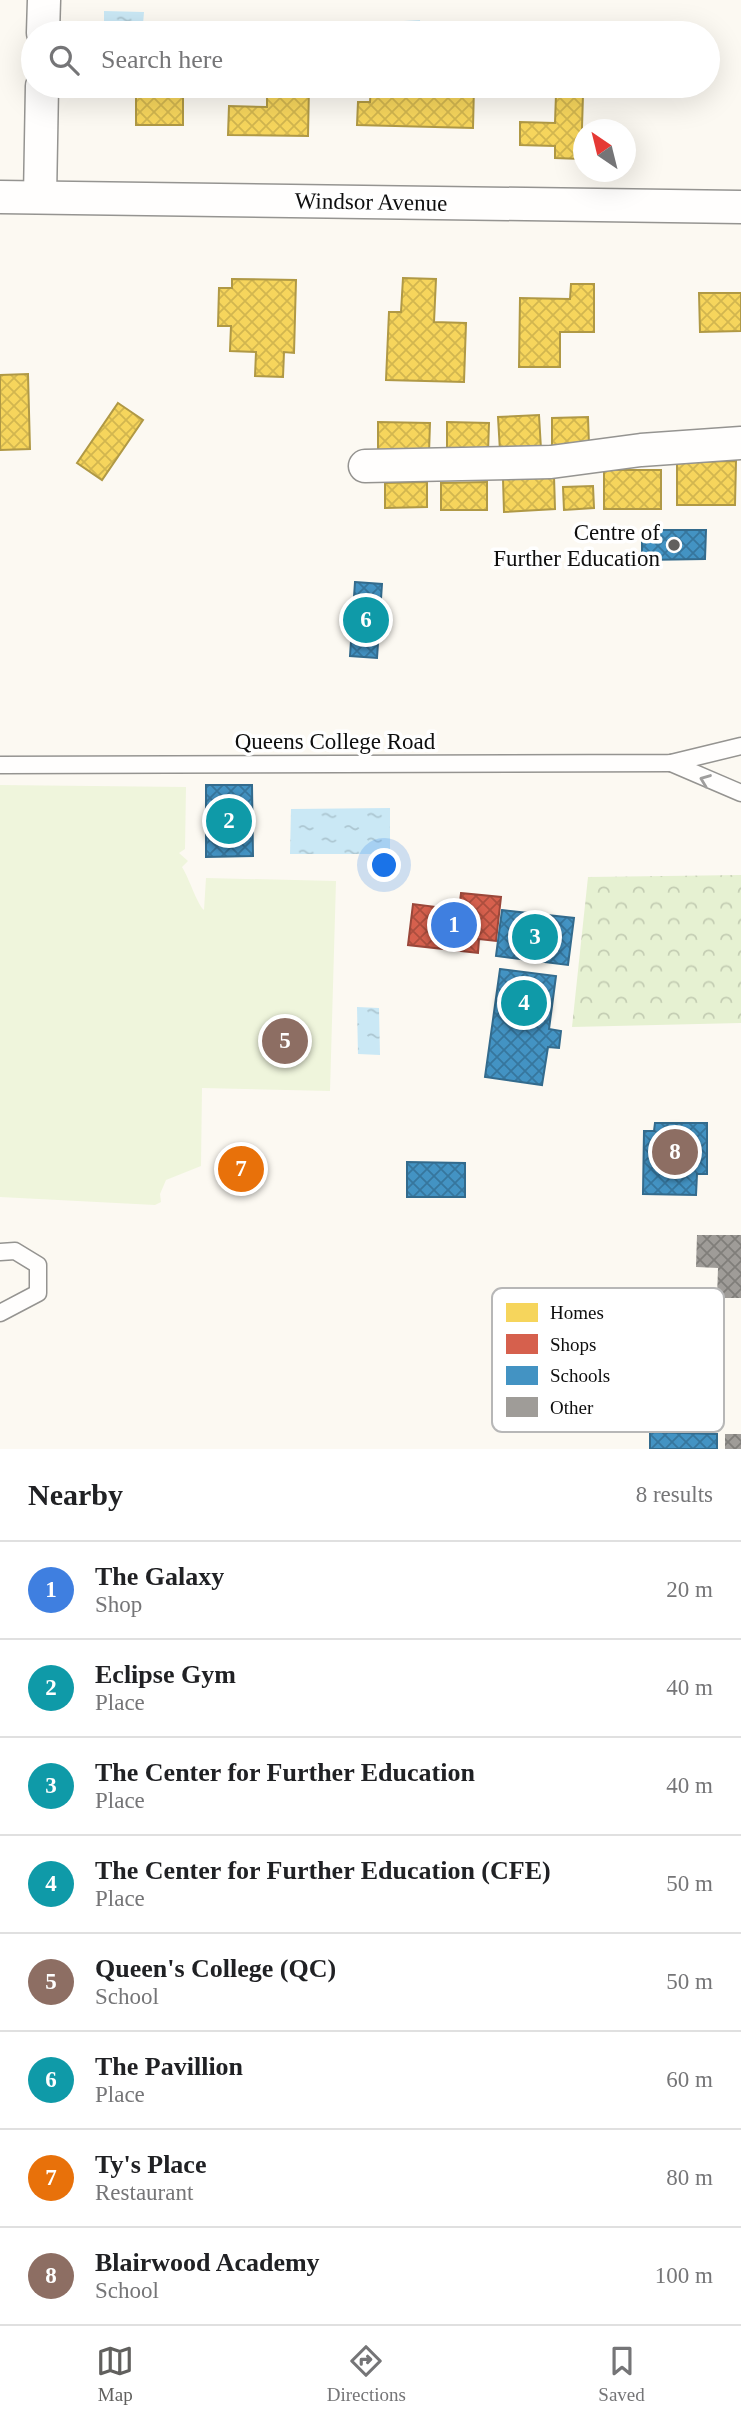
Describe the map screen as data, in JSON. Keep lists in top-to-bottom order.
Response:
{
  "streets": {
    "street": ["Windsor Avenue"],
    "lane": ["Queens College Road"]
  },
  "places": ["Centre of Further Education"],
  "legend": [
    "Homes",
    "Shops",
    "Schools",
    "Other"
  ],
  "north": "top left",
  "page": {
    "search": "Search here",
    "pins": [
      "6",
      "2",
      "1",
      "3",
      "4",
      "5",
      "8",
      "7"
    ],
    "heading": ["Nearby", "8 results"],
    "list": [
      {
        "mark": "1",
        "name": "The Galaxy",
        "note": "Shop",
        "value": "20 m"
      },
      {
        "mark": "2",
        "name": "Eclipse Gym",
        "note": "Place",
        "value": "40 m"
      },
      {
        "mark": "3",
        "name": "The Center for Further Education",
        "note": "Place",
        "value": "40 m"
      },
      {
        "mark": "4",
        "name": "The Center for Further Education (CFE)",
        "note": "Place",
        "value": "50 m"
      },
      {
        "mark": "5",
        "name": "Queen's College (QC)",
        "note": "School",
        "value": "50 m"
      },
      {
        "mark": "6",
        "name": "The Pavillion",
        "note": "Place",
        "value": "60 m"
      },
      {
        "mark": "7",
        "name": "Ty's Place",
        "note": "Restaurant",
        "value": "80 m"
      },
      {
        "mark": "8",
        "name": "Blairwood Academy",
        "note": "School",
        "value": "100 m"
      }
    ],
    "nav": ["Map", "Directions", "Saved"]
  }
}
